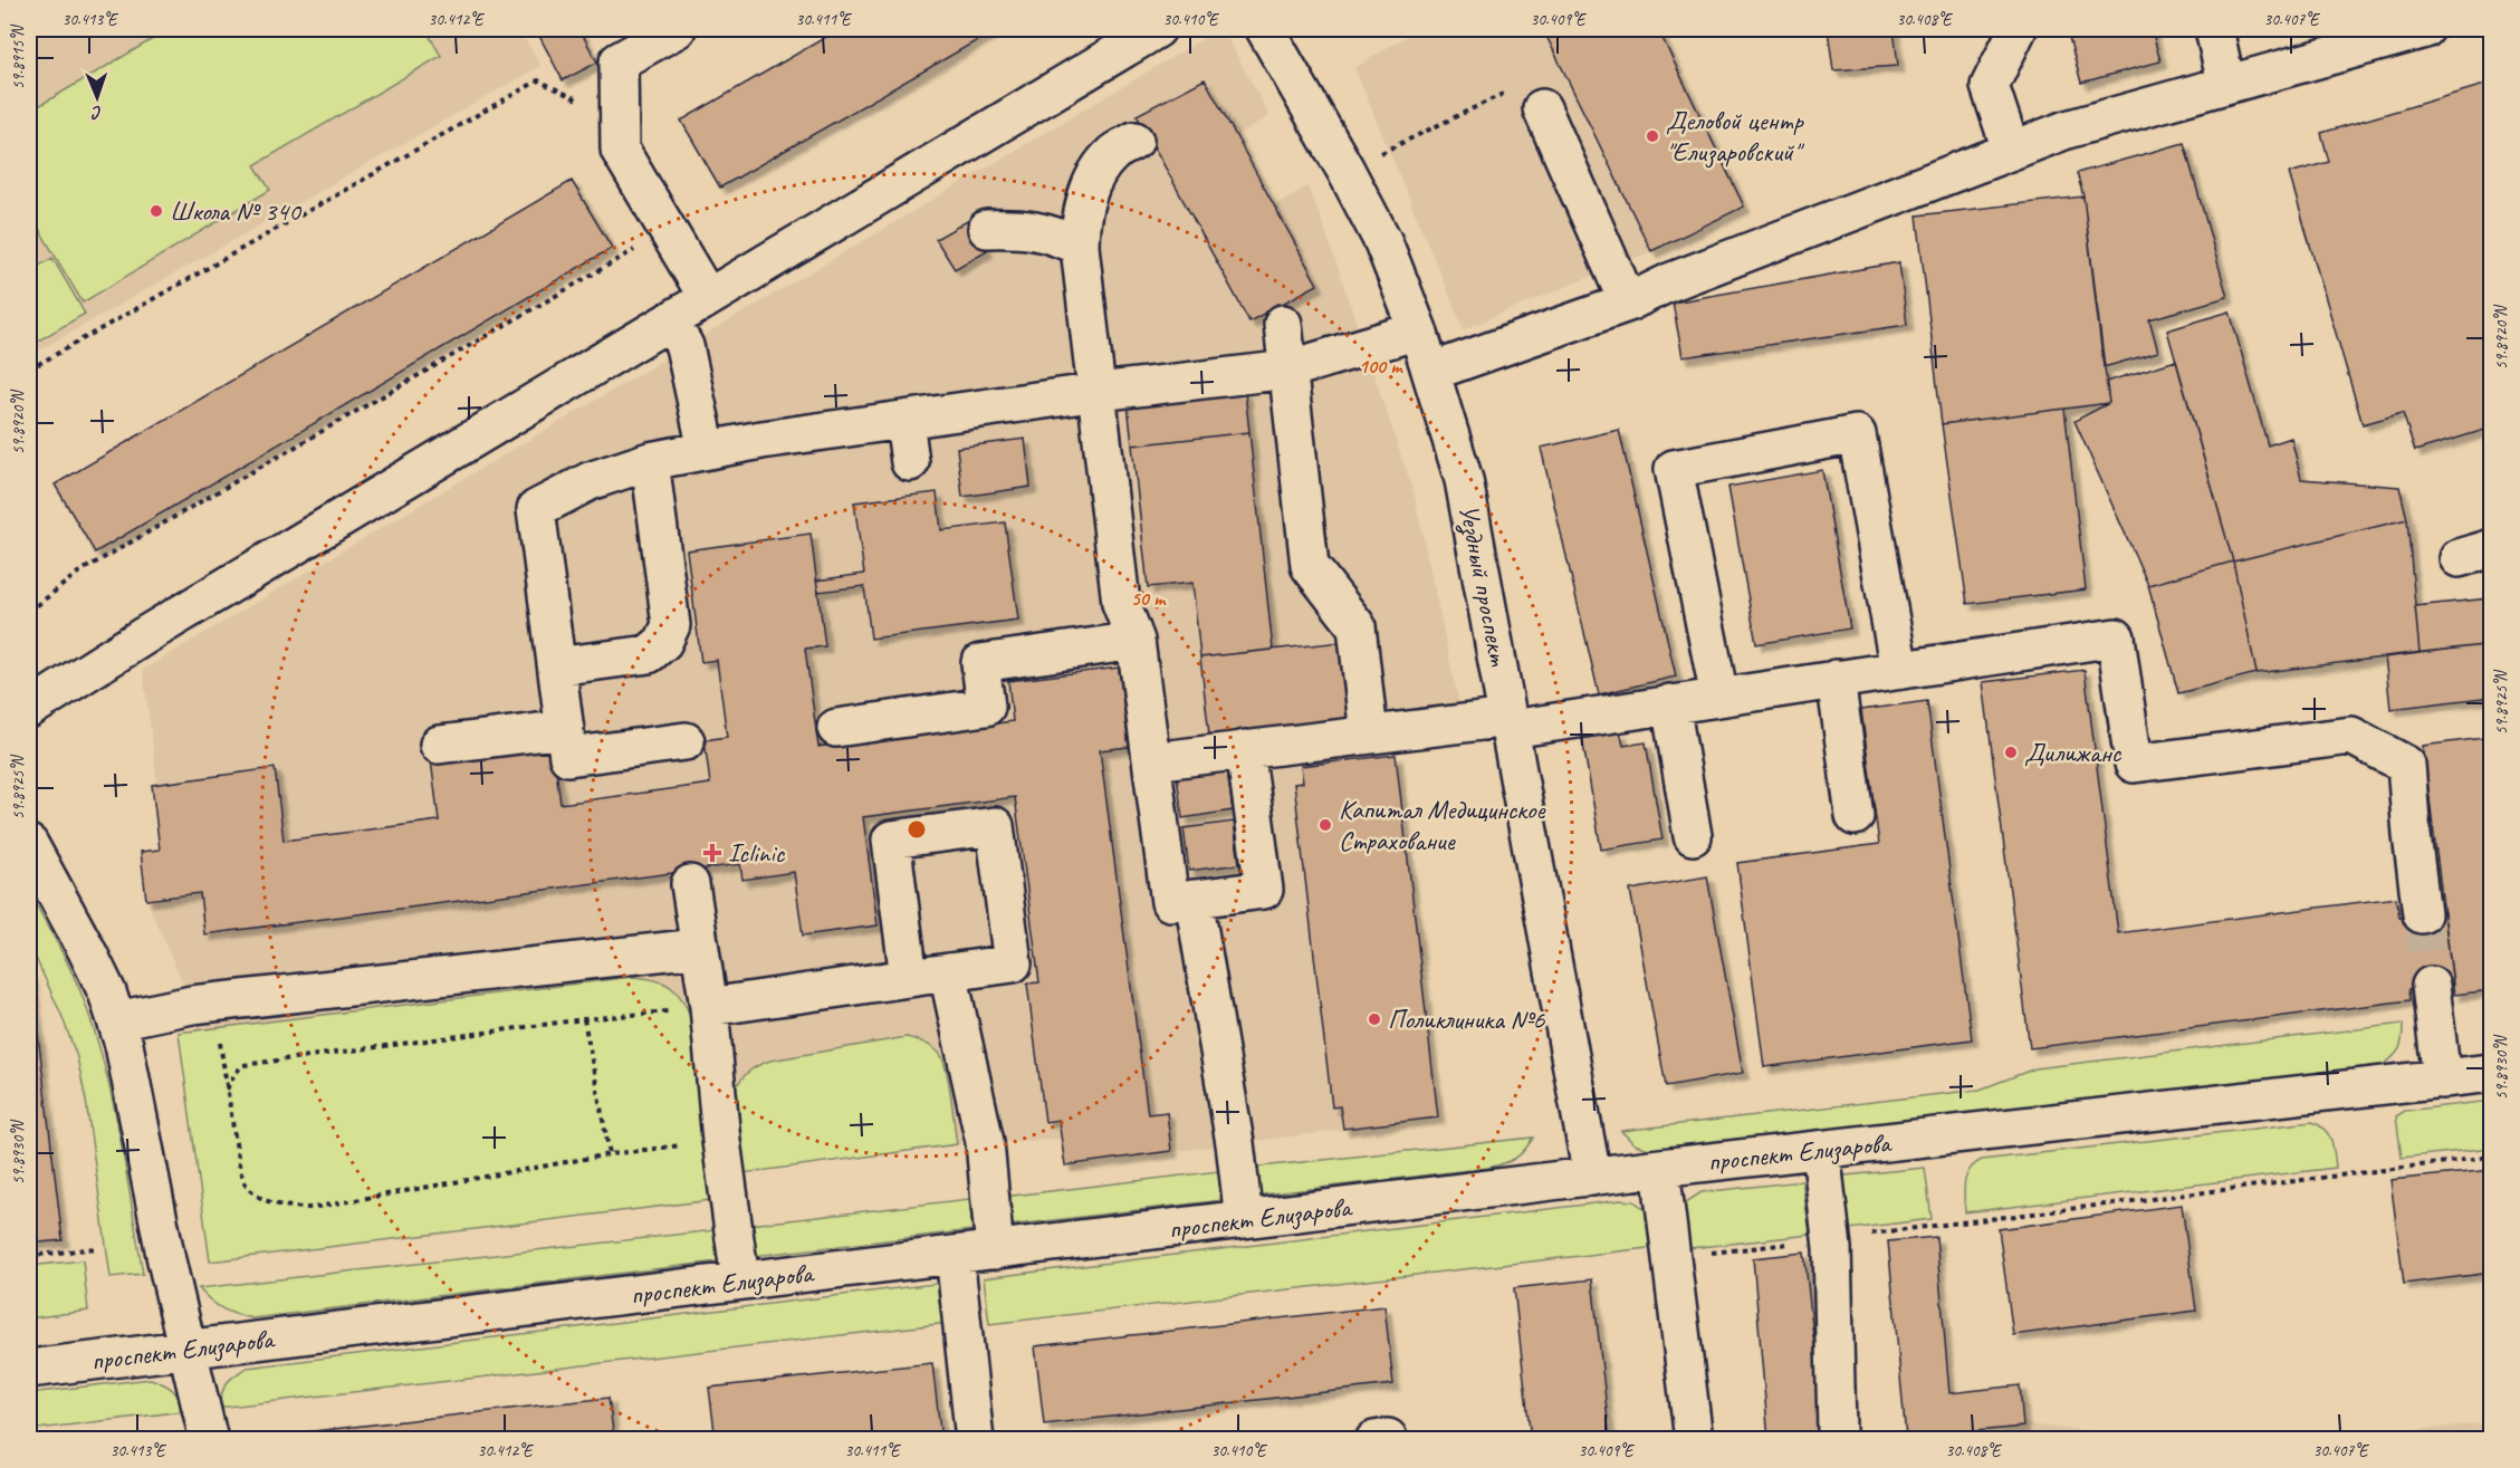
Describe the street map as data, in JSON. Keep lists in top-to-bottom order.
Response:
{
  "streets": {
    "street": ["Уездный проспект", "проспект Елизарова"]
  },
  "crossings": [
    ["Уездный проспект", "проспект Елизарова"]
  ],
  "places": {
    "other": [
      "Деловой центр \"Елизаровский\"",
      "Школа № 340",
      "Дилижанс",
      "Капитал Медицинское Страхование",
      "Поликлиника №6"
    ],
    "health": ["Iclinic"]
  },
  "north": "bottom",
  "coordinates": [
    "30.413°E",
    "30.412°E",
    "30.411°E",
    "30.410°E",
    "30.409°E",
    "30.408°E",
    "30.407°E",
    "59.8915°N",
    "59.8920°N",
    "59.8925°N",
    "59.8930°N"
  ],
  "rings": ["100 m", "50 m"]
}
